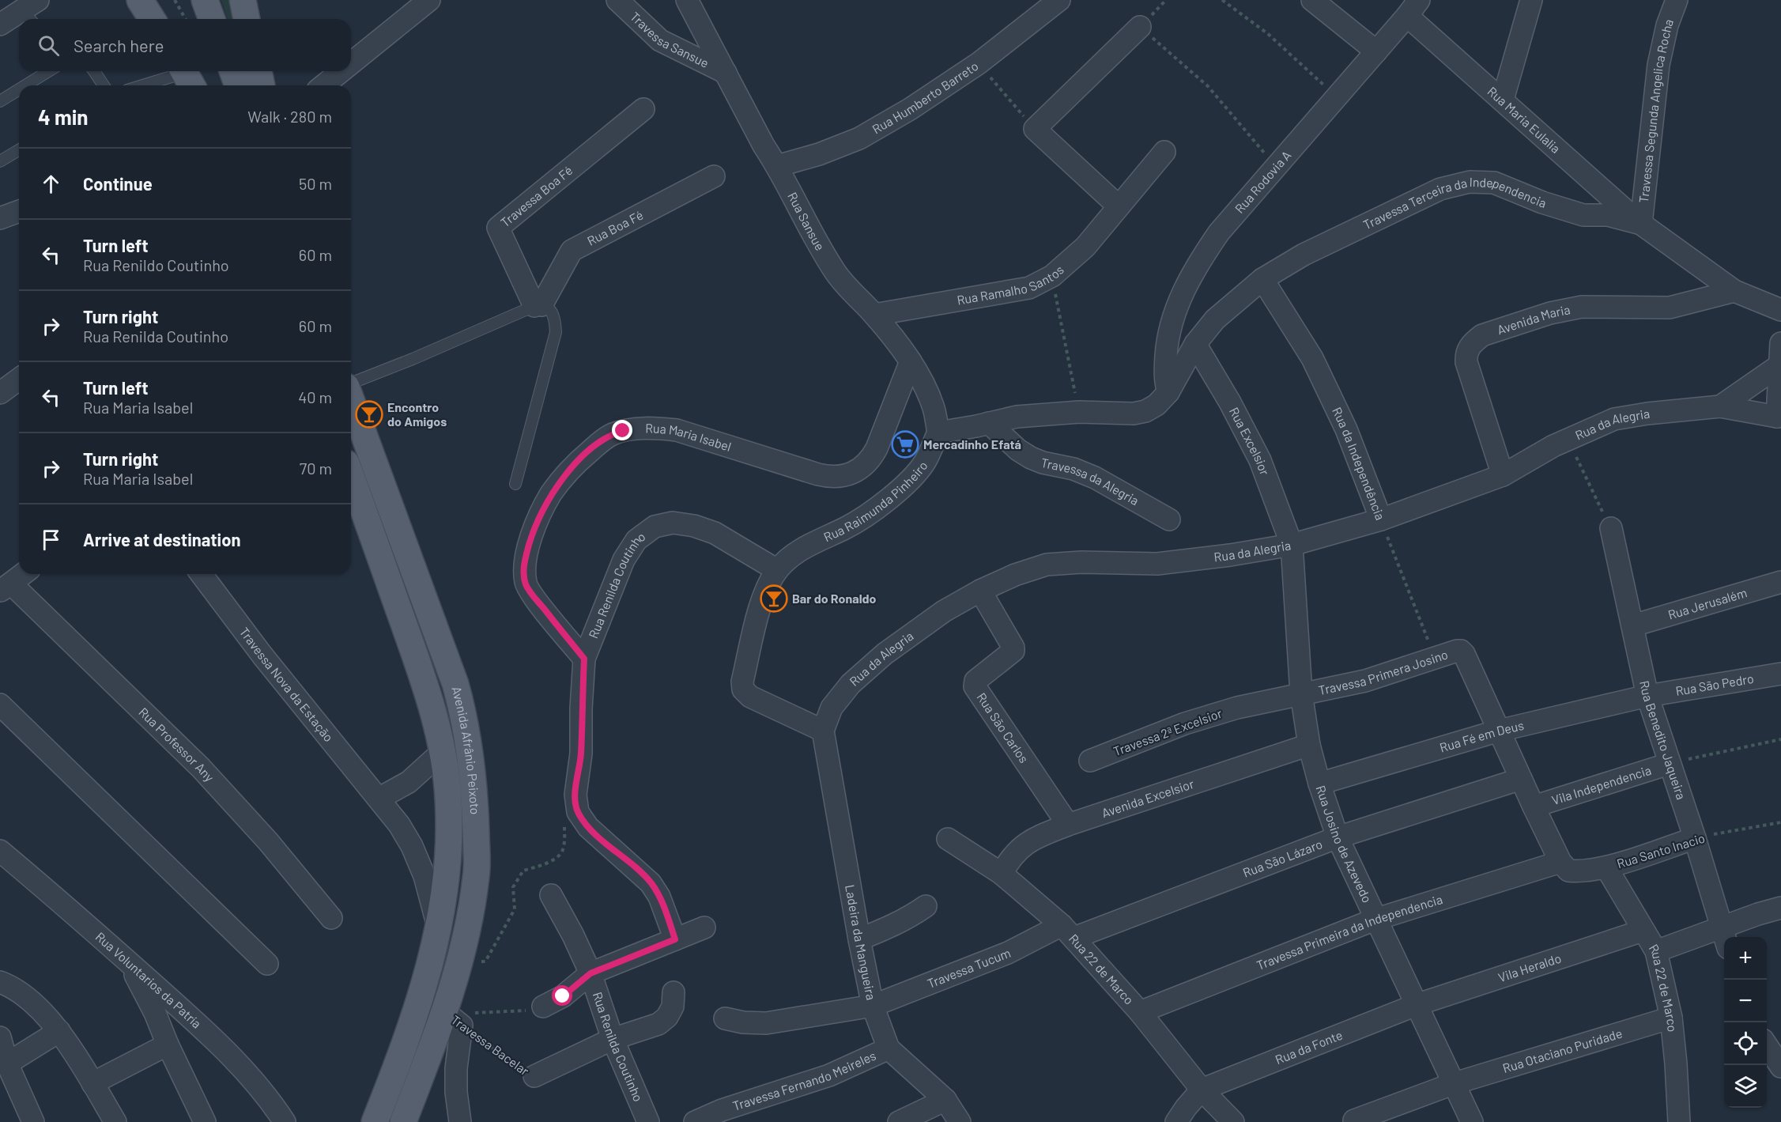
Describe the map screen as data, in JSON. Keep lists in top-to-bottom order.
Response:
{
  "streets": {
    "main road": ["Avenida Afrânio Peixoto"],
    "street": [
      "Travessa Sansue",
      "Rua Humberto Barreto",
      "Travessa Segunda Angelica Rocha",
      "Rua Maria Eulalia",
      "Rua Rodovia A",
      "Travessa Boa Fé",
      "Travessa Terceira da Independencia",
      "Rua Sansue",
      "Rua Boa Fé",
      "Rua Ramalho Santos",
      "Avenida Maria",
      "Rua da Alegria",
      "Rua Maria Isabel",
      "Rua Excelsior",
      "Rua da Independência",
      "Travessa da Alegria",
      "Rua Raimunda Pinheiro",
      "Rua Renilda Coutinho",
      "Rua Jerusalém",
      "Travessa Primera Josino",
      "Travessa Nova da Estação",
      "Rua São Pedro",
      "Rua São Carlos",
      "Travessa 2ª Excelsior",
      "Rua Fé em Deus",
      "Rua Benedito Jaqueira",
      "Rua Professor Any",
      "Vila Independencia",
      "Avenida Excelsior",
      "Rua Josino de Azevedo",
      "Rua Santo Inacio",
      "Rua São Lázaro",
      "Travessa Primeira da Independencia",
      "Ladeira da Mangueira",
      "Travessa Tucum",
      "Vila Heraldo",
      "Rua 22 de Marco",
      "Rua Voluntarios da Patría",
      "Travessa Bacelar",
      "Rua da Fonte",
      "Rua Otaciano Puridade",
      "Travessa Fernando Meireles"
    ]
  },
  "crossings": [
    ["Travessa Sansue", "Rua Sansue"],
    ["Rua Humberto Barreto", "Rua Sansue"],
    ["Travessa Segunda Angelica Rocha", "Rua Maria Eulalia"],
    ["Travessa Segunda Angelica Rocha", "Travessa Terceira da Independencia"],
    ["Rua Maria Eulalia", "Rua Rodovia A"],
    ["Rua Maria Eulalia", "Travessa Terceira da Independencia"],
    ["Rua Rodovia A", "Travessa Terceira da Independencia"],
    ["Travessa Boa Fé", "Rua Boa Fé"],
    ["Travessa Terceira da Independencia", "Avenida Maria"],
    ["Travessa Terceira da Independencia", "Rua Excelsior"],
    ["Travessa Terceira da Independencia", "Rua da Independência"],
    ["Rua Sansue", "Rua Ramalho Santos"],
    ["Rua Sansue", "Rua Maria Isabel"],
    ["Rua Sansue", "Rua Raimunda Pinheiro"],
    ["Avenida Maria", "Rua da Alegria"],
    ["Rua da Alegria", "Rua Excelsior"],
    ["Rua da Alegria", "Rua da Independência"],
    ["Rua da Alegria", "Rua Raimunda Pinheiro"],
    ["Rua da Alegria", "Rua São Carlos"],
    ["Rua da Alegria", "Rua Josino de Azevedo"],
    ["Rua da Alegria", "Ladeira da Mangueira"],
    ["Rua Maria Isabel", "Rua Renilda Coutinho"],
    ["Rua Excelsior", "Rua Josino de Azevedo"],
    ["Rua da Independência", "Travessa Primera Josino"],
    ["Rua Raimunda Pinheiro", "Rua Renilda Coutinho"],
    ["Rua Raimunda Pinheiro", "Ladeira da Mangueira"],
    ["Rua Renilda Coutinho", "Travessa Bacelar"],
    ["Rua Jerusalém", "Rua Benedito Jaqueira"],
    ["Travessa Primera Josino", "Travessa 2ª Excelsior"],
    ["Travessa Primera Josino", "Rua Fé em Deus"],
    ["Travessa Primera Josino", "Vila Independencia"],
    ["Travessa Primera Josino", "Rua Josino de Azevedo"],
    ["Travessa Primera Josino", "Rua Santo Inacio"],
    ["Travessa Primera Josino", "Rua São Lázaro"],
    ["Travessa Primera Josino", "Travessa Primeira da Independencia"],
    ["Travessa Nova da Estação", "Avenida Afrânio Peixoto"],
    ["Rua São Pedro", "Rua Fé em Deus"],
    ["Rua São Pedro", "Rua Benedito Jaqueira"],
    ["Rua São Carlos", "Avenida Excelsior"],
    ["Travessa 2ª Excelsior", "Rua Josino de Azevedo"],
    ["Rua Fé em Deus", "Rua Benedito Jaqueira"],
    ["Rua Fé em Deus", "Rua Josino de Azevedo"],
    ["Rua Benedito Jaqueira", "Vila Independencia"],
    ["Rua Benedito Jaqueira", "Rua Santo Inacio"],
    ["Avenida Afrânio Peixoto", "Travessa Bacelar"],
    ["Avenida Excelsior", "Rua Josino de Azevedo"],
    ["Avenida Excelsior", "Rua 22 de Marco"],
    ["Rua Josino de Azevedo", "Rua São Lázaro"],
    ["Rua Josino de Azevedo", "Travessa Primeira da Independencia"],
    ["Rua Josino de Azevedo", "Vila Heraldo"],
    ["Rua Josino de Azevedo", "Rua da Fonte"],
    ["Rua Josino de Azevedo", "Rua Otaciano Puridade"],
    ["Rua Santo Inacio", "Travessa Primeira da Independencia"],
    ["Rua Santo Inacio", "Rua 22 de Marco"],
    ["Rua São Lázaro", "Travessa Tucum"],
    ["Rua São Lázaro", "Rua 22 de Marco"],
    ["Travessa Primeira da Independencia", "Rua 22 de Marco"],
    ["Ladeira da Mangueira", "Travessa Tucum"],
    ["Ladeira da Mangueira", "Travessa Fernando Meireles"],
    ["Travessa Tucum", "Rua 22 de Marco"],
    ["Vila Heraldo", "Rua 22 de Marco"],
    ["Vila Heraldo", "Rua da Fonte"],
    ["Rua 22 de Marco", "Rua da Fonte"],
    ["Rua 22 de Marco", "Rua Otaciano Puridade"]
  ],
  "places": {
    "bar": ["Encontro do Amigos", "Bar do Ronaldo"],
    "supermarket": ["Mercadinho Efatá"]
  },
  "page": {
    "search": "Search here",
    "heading": ["4 min", "Walk · 280 m"],
    "list": [
      ["Continue", "50 m"],
      ["Turn left", "Rua Renildo Coutinho", "60 m"],
      ["Turn right", "Rua Renilda Coutinho", "60 m"],
      ["Turn left", "Rua Maria Isabel", "40 m"],
      ["Turn right", "Rua Maria Isabel", "70 m"],
      "Arrive at destination"
    ],
    "map_buttons": ["+", "−"]
  }
}
